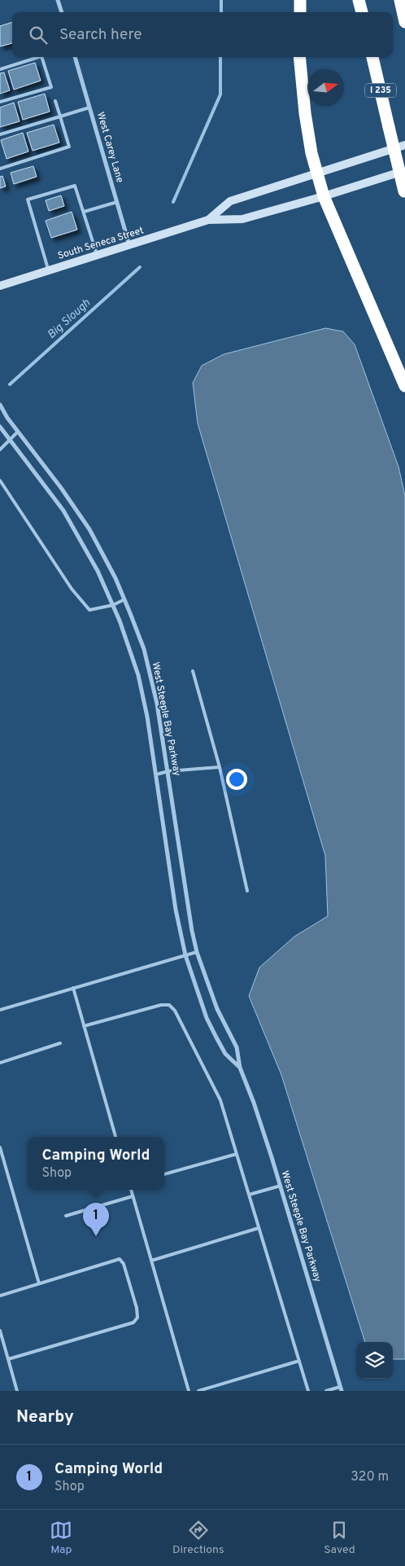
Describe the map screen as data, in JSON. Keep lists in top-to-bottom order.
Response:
{
  "streets": {
    "highway": ["I 235"],
    "street": ["West Carey Lane", "South Seneca Street", "West Steeple Bay Parkway"]
  },
  "crossings": [
    ["West Carey Lane", "South Seneca Street"]
  ],
  "water": ["Big Slough"],
  "north": "right",
  "page": {
    "search": "Search here",
    "popup": ["Camping World", "Shop"],
    "pins": "1",
    "heading": "Nearby",
    "list": [
      {
        "mark": "1",
        "name": "Camping World",
        "note": "Shop",
        "value": "320 m"
      }
    ],
    "nav": ["Map", "Directions", "Saved"]
  }
}
